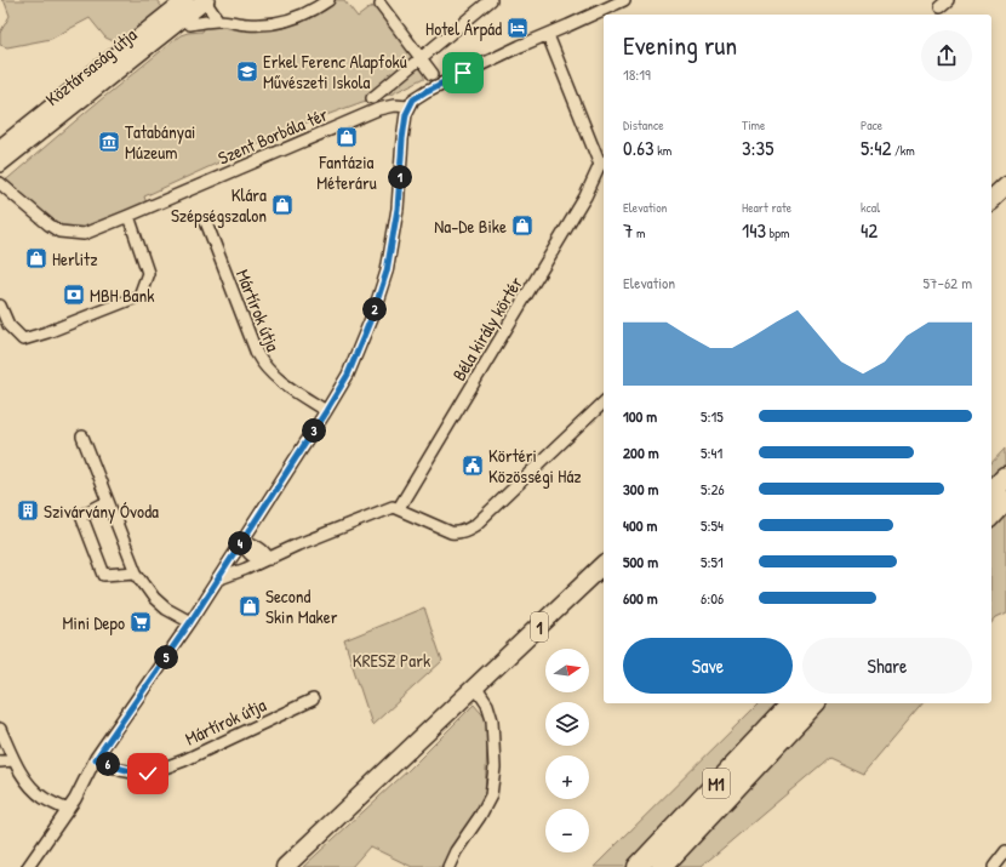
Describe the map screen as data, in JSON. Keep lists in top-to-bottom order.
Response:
{
  "streets": {
    "highway": ["M1"],
    "main road": ["1"],
    "street": [
      "Köztársaság útja",
      "Szent Borbála tér",
      "Mártírok útja",
      "Béla király körtér"
    ]
  },
  "parks": ["KRESZ Park"],
  "places": {
    "hotel": ["Hotel Árpád"],
    "school or university": ["Erkel Ferenc Alapfokú Művészeti Iskola"],
    "shop": [
      "Fantázia Méteráru",
      "Klára Szépségszalon",
      "Na-De Bike",
      "Herlitz",
      "Second Skin Maker"
    ],
    "museum": ["Tatabányai Múzeum"],
    "bank": ["MBH Bank"],
    "public building": ["Körtéri Közösségi Ház"],
    "building": ["Szivárvány Óvoda"],
    "supermarket": ["Mini Depo"]
  },
  "north": "right",
  "page": {
    "heading": ["Evening run", "18:19"],
    "stats": [
      ["Distance", "0.63 km"],
      ["Time", "3:35"],
      ["Pace", "5:42 /km"],
      ["Elevation", "7 m"],
      ["Heart rate", "143 bpm"],
      ["kcal", "42"]
    ],
    "pins": [
      "1",
      "2",
      "3",
      "4",
      "5",
      "6"
    ],
    "chart": ["Elevation", "57–62 m"],
    "list": [
      {
        "name": "100 m",
        "note": "5:15"
      },
      {
        "name": "200 m",
        "note": "5:41"
      },
      {
        "name": "300 m",
        "note": "5:26"
      },
      {
        "name": "400 m",
        "note": "5:54"
      },
      {
        "name": "500 m",
        "note": "5:51"
      },
      {
        "name": "600 m",
        "note": "6:06"
      }
    ],
    "buttons": ["Save", "Share"],
    "map_buttons": ["+", "−"]
  }
}
